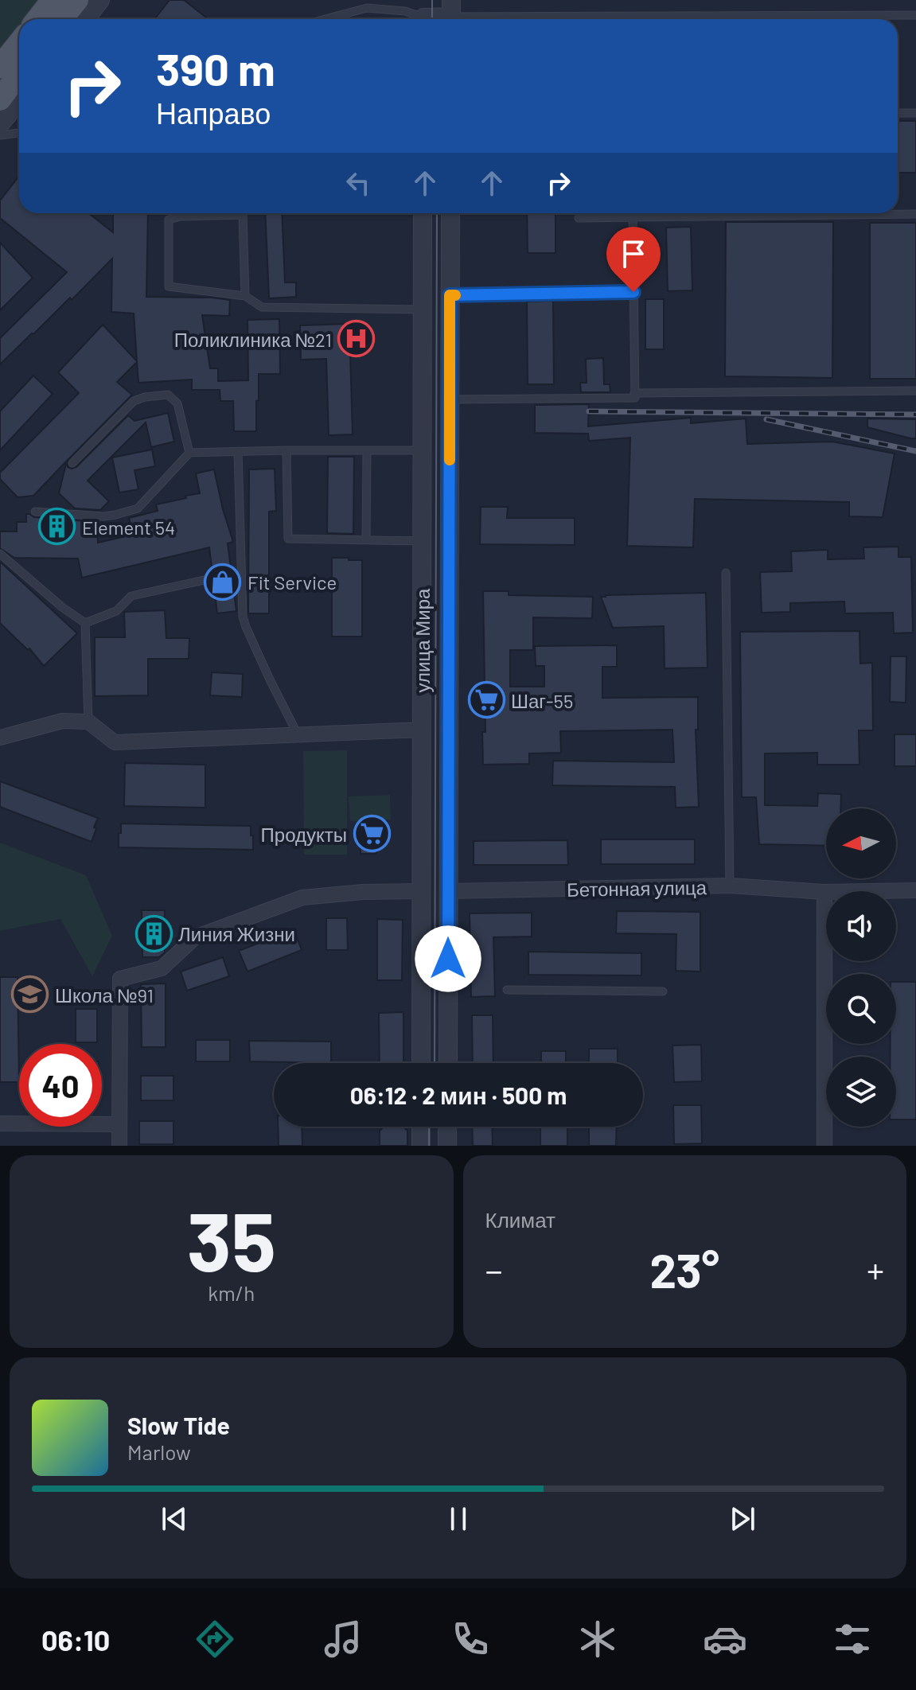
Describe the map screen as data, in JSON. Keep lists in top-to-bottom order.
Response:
{
  "streets": {
    "street": ["улица Мира", "Бетонная улица"]
  },
  "crossings": [
    ["улица Мира", "Бетонная улица"]
  ],
  "places": {
    "hospital": ["Поликлиника №21"],
    "building": ["Element 54", "Линия Жизни"],
    "shop": ["Fit Service"],
    "supermarket": ["Шаг-55", "Продукты"],
    "school or university": ["Школа №91"]
  },
  "north": "left",
  "page": {
    "turn": ["390 m", "Направо"],
    "limit": "40",
    "trip": "06:12 · 2 мин · 500 m",
    "tile": [
      ["35", "km/h"],
      "Климат"
    ],
    "heat": ["−", "23°", "+"],
    "song": ["Slow Tide", "Marlow"],
    "tabs": "06:10"
  }
}
